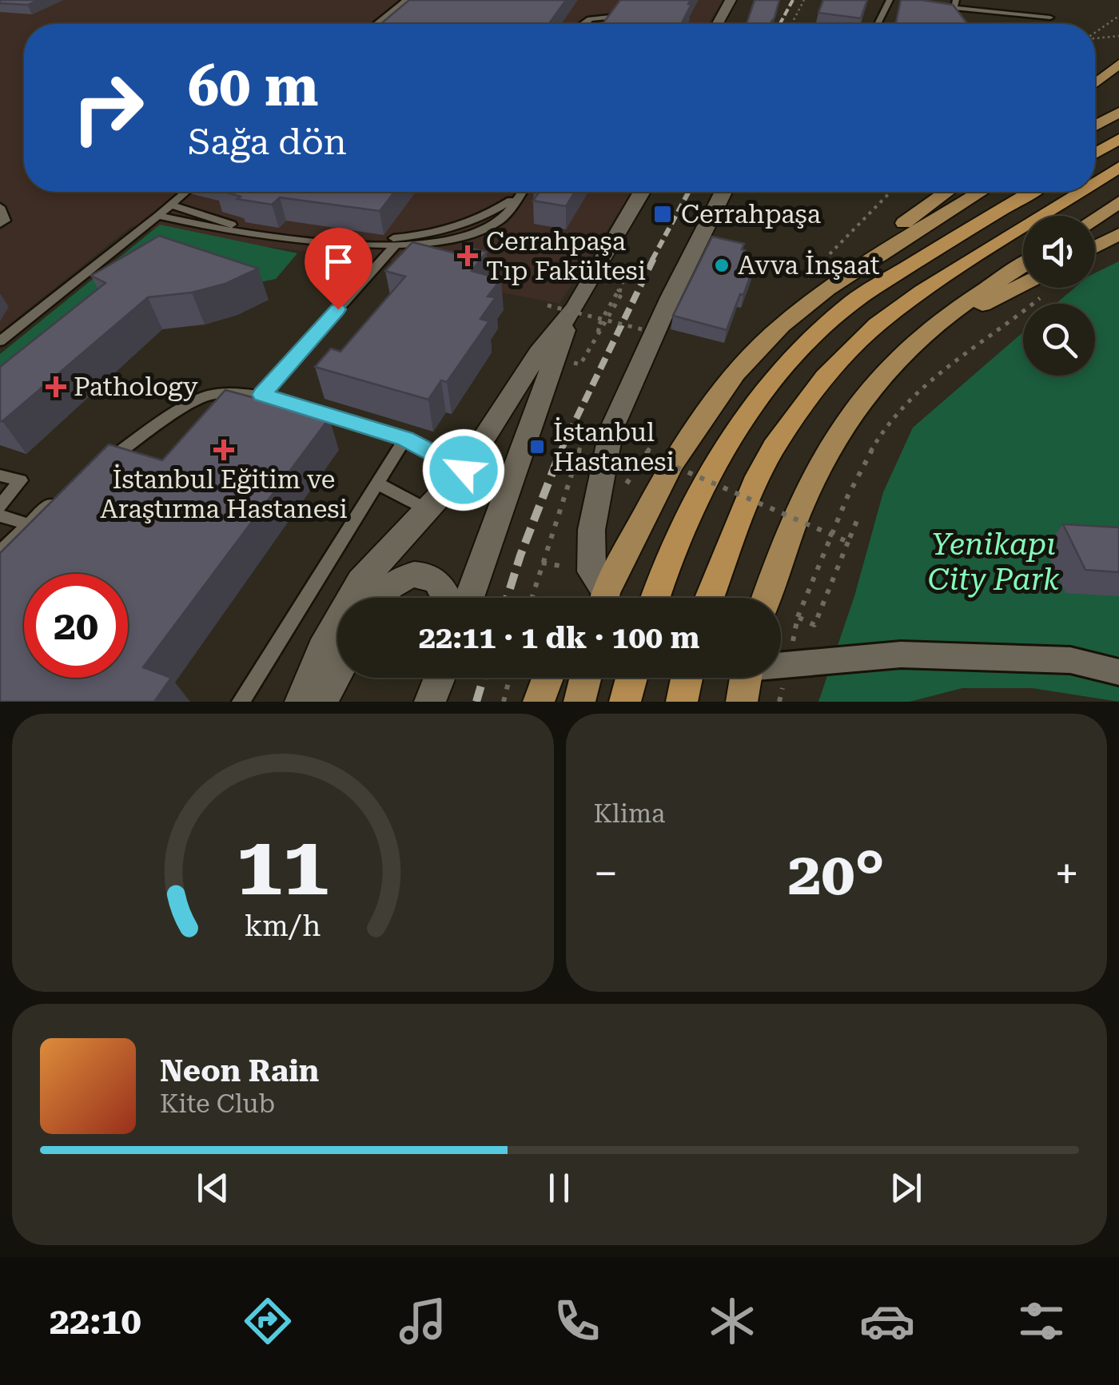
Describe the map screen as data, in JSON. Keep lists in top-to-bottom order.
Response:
{
  "parks": ["Yenikapı City Park"],
  "places": {
    "transit": ["Cerrahpaşa", "İstanbul Hastanesi"],
    "health": ["Cerrahpaşa Tıp Fakültesi", "Pathology", "İstanbul Eğitim ve Araştırma Hastanesi"],
    "other": ["Avva İnşaat"]
  },
  "page": {
    "turn": ["60 m", "Sağa dön"],
    "limit": "20",
    "trip": "22:11 · 1 dk · 100 m",
    "tile": "Klima",
    "heat": ["−", "20°", "+"],
    "song": ["Neon Rain", "Kite Club"],
    "tabs": "22:10",
    "gauge": ["11", "km/h"]
  }
}
